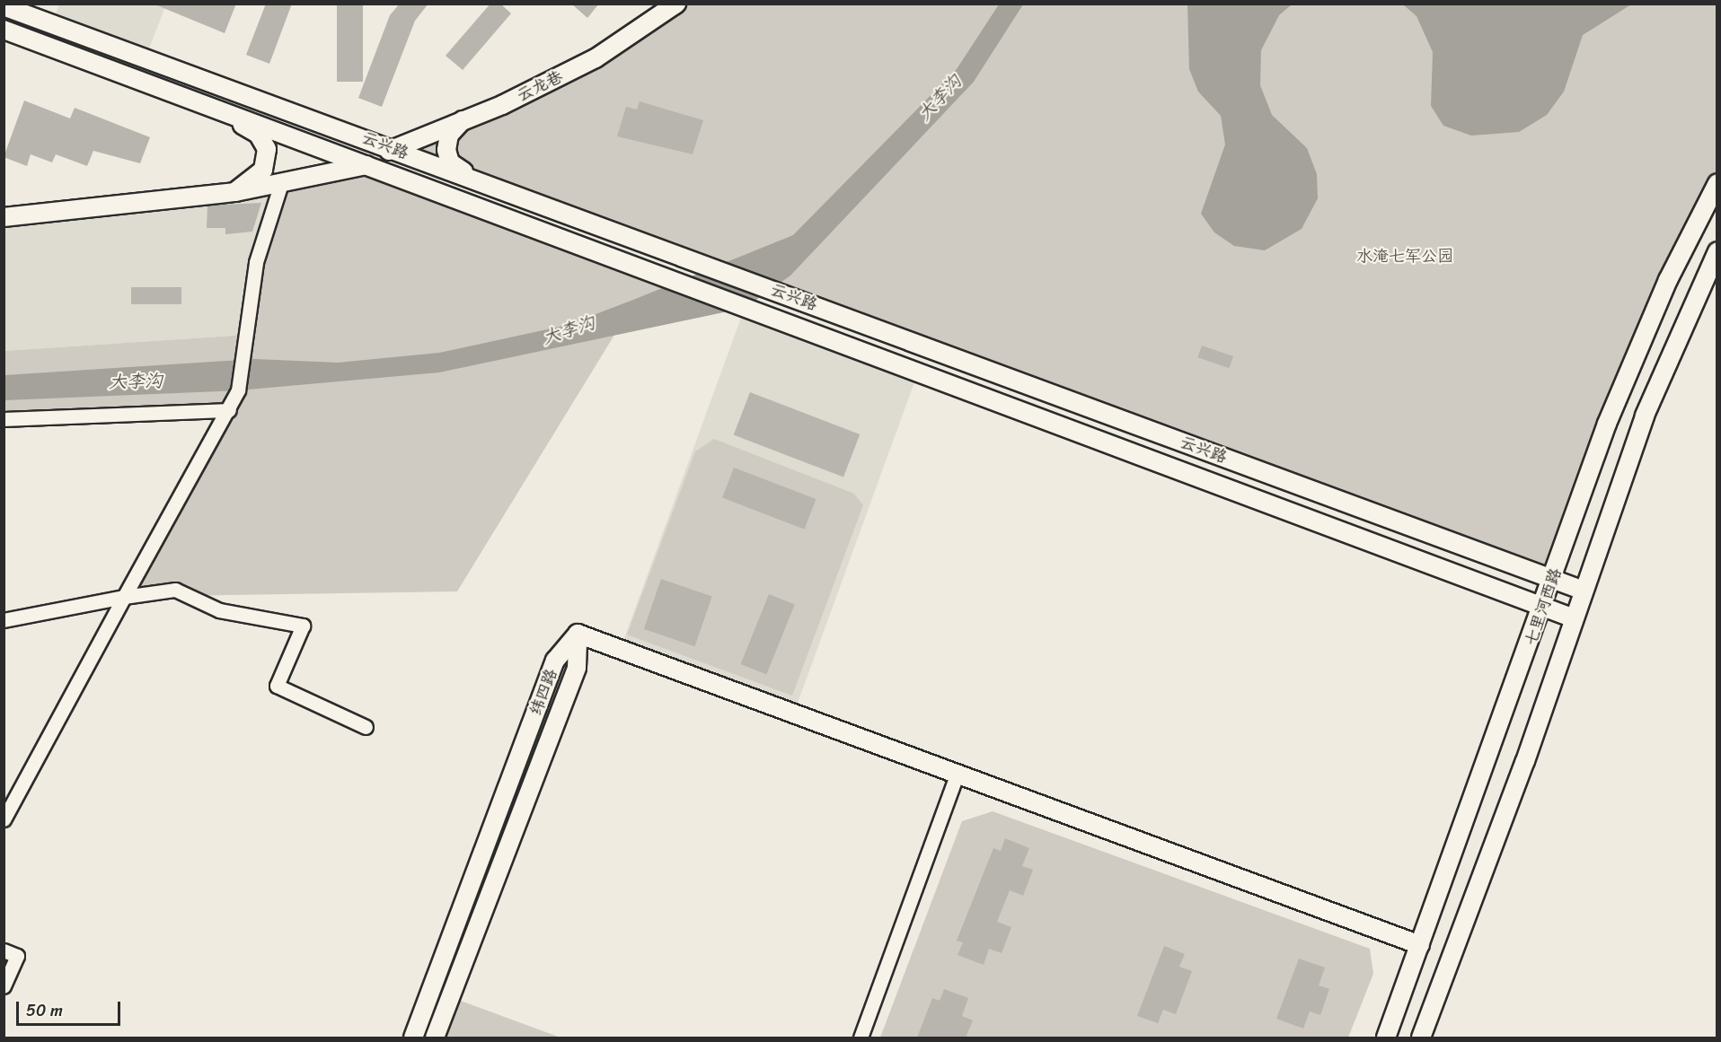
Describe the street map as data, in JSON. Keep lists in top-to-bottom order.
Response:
{
  "streets": {
    "street": [
      "云龙巷",
      "云兴路",
      "七里河西路",
      "纬四路"
    ]
  },
  "crossings": [
    ["云龙巷", "云兴路"],
    ["云兴路", "七里河西路"]
  ],
  "water": ["大李沟"],
  "parks": ["水淹七军公园"],
  "scale_bar": "50 m"
}
